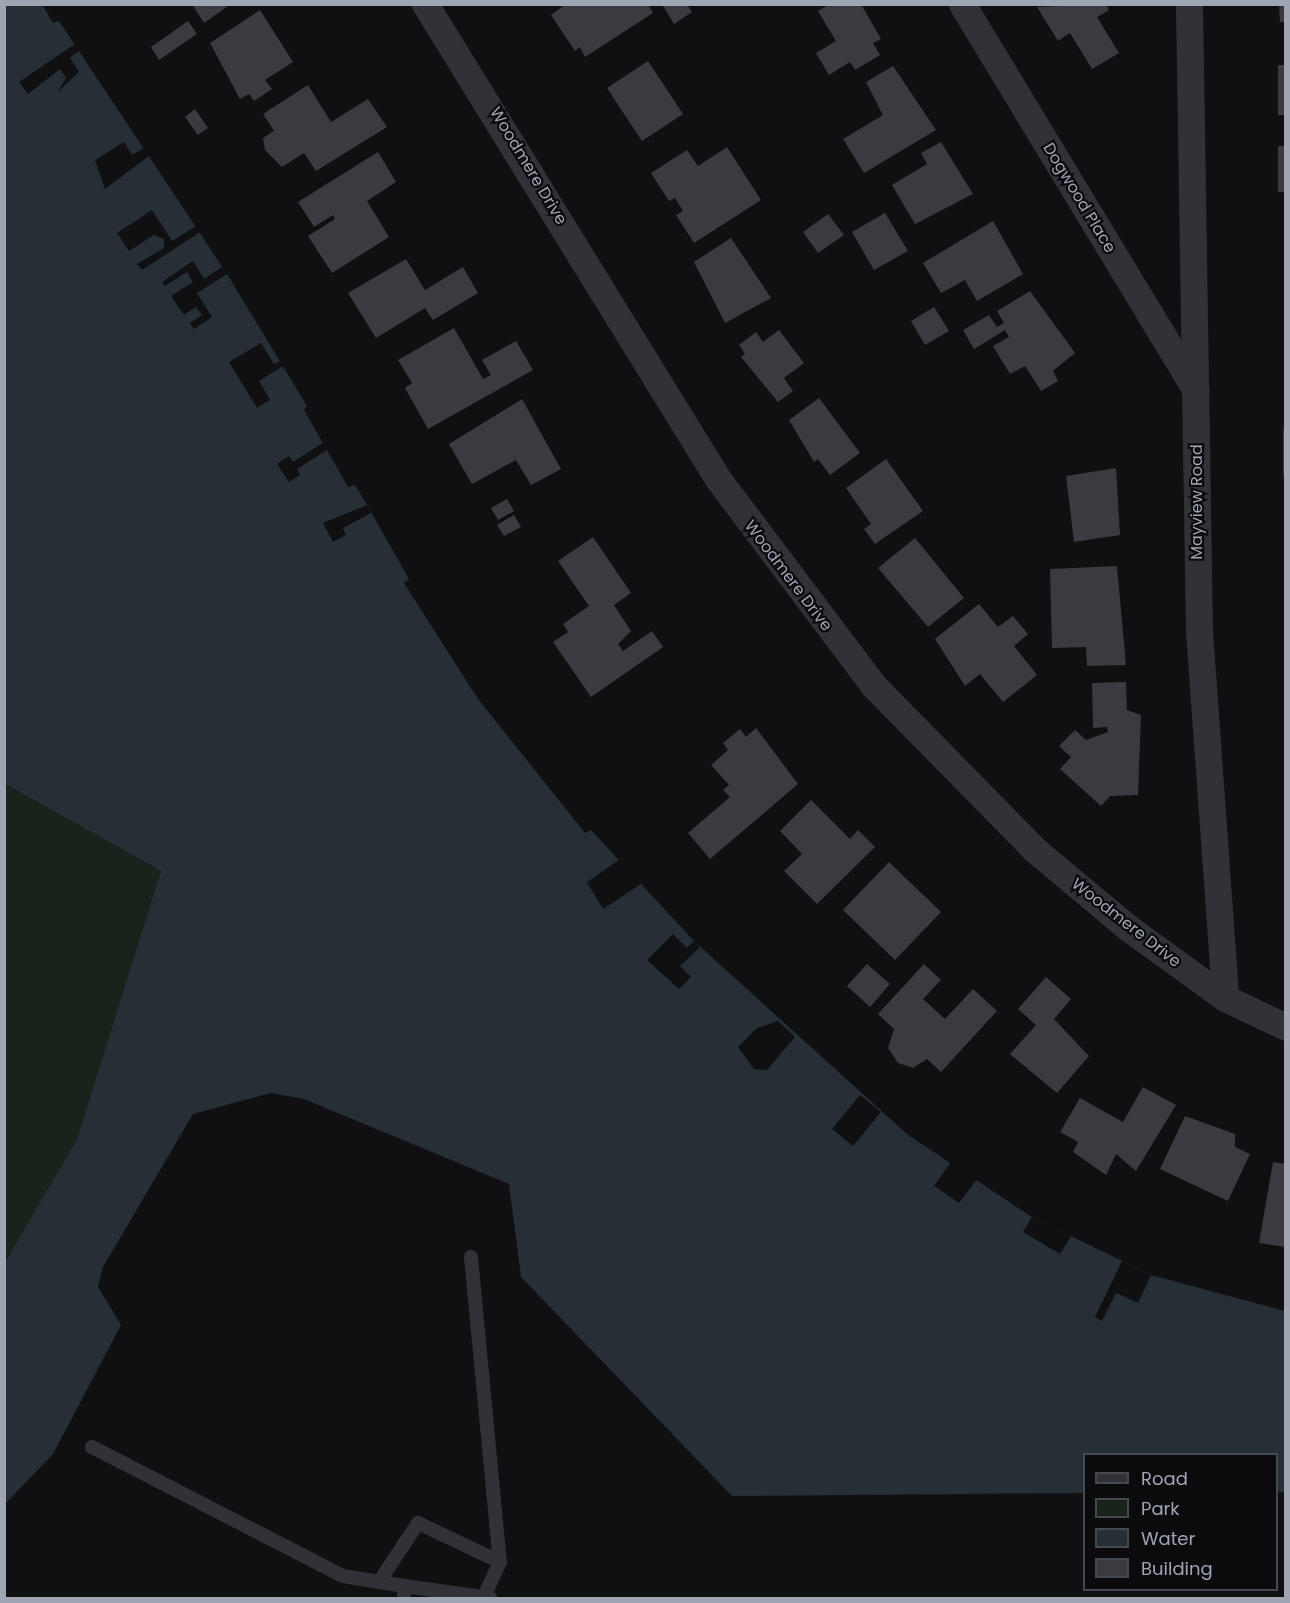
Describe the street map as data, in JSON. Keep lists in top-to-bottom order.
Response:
{
  "streets": {
    "street": ["Woodmere Drive", "Dogwood Place", "Mayview Road"]
  },
  "crossings": [
    ["Woodmere Drive", "Mayview Road"],
    ["Dogwood Place", "Mayview Road"]
  ],
  "legend": [
    "Road",
    "Park",
    "Water",
    "Building"
  ]
}
